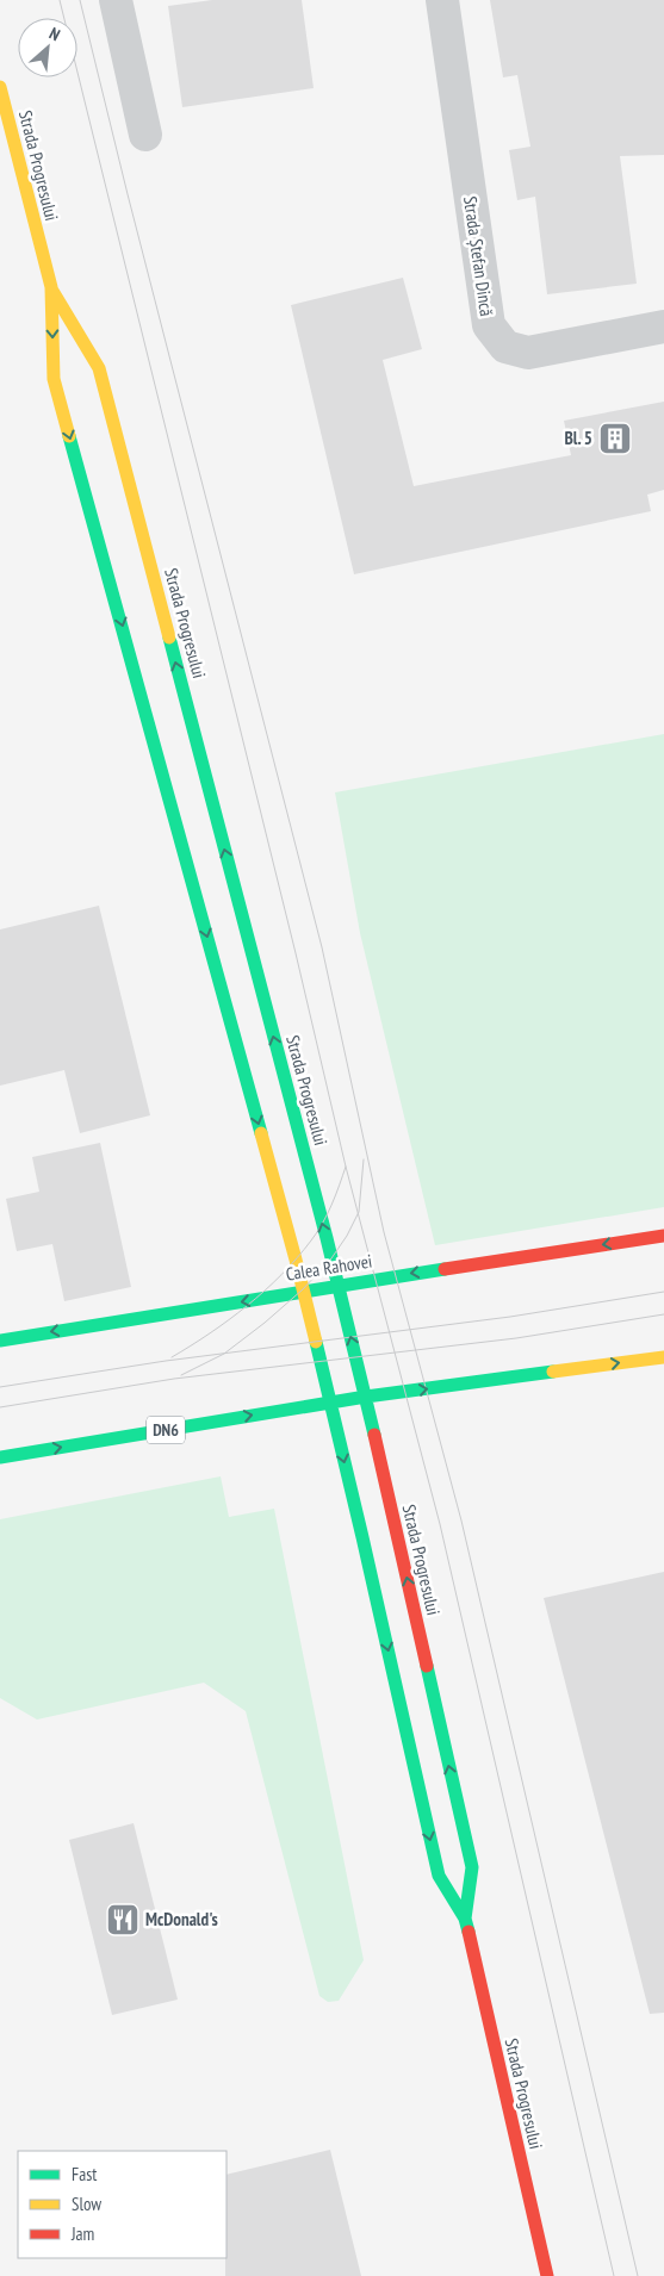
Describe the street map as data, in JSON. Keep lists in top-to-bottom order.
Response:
{
  "streets": {
    "main road": ["Strada Progresului", "Calea Rahovei", "DN6"],
    "street": ["Strada Ștefan Dincă"]
  },
  "crossings": [
    ["Strada Progresului", "Calea Rahovei"],
    ["Strada Progresului", "DN6"]
  ],
  "places": {
    "building": ["Bl. 5"],
    "restaurant": ["McDonald's"]
  },
  "legend": ["Fast", "Slow", "Jam"],
  "north": "top right"
}
